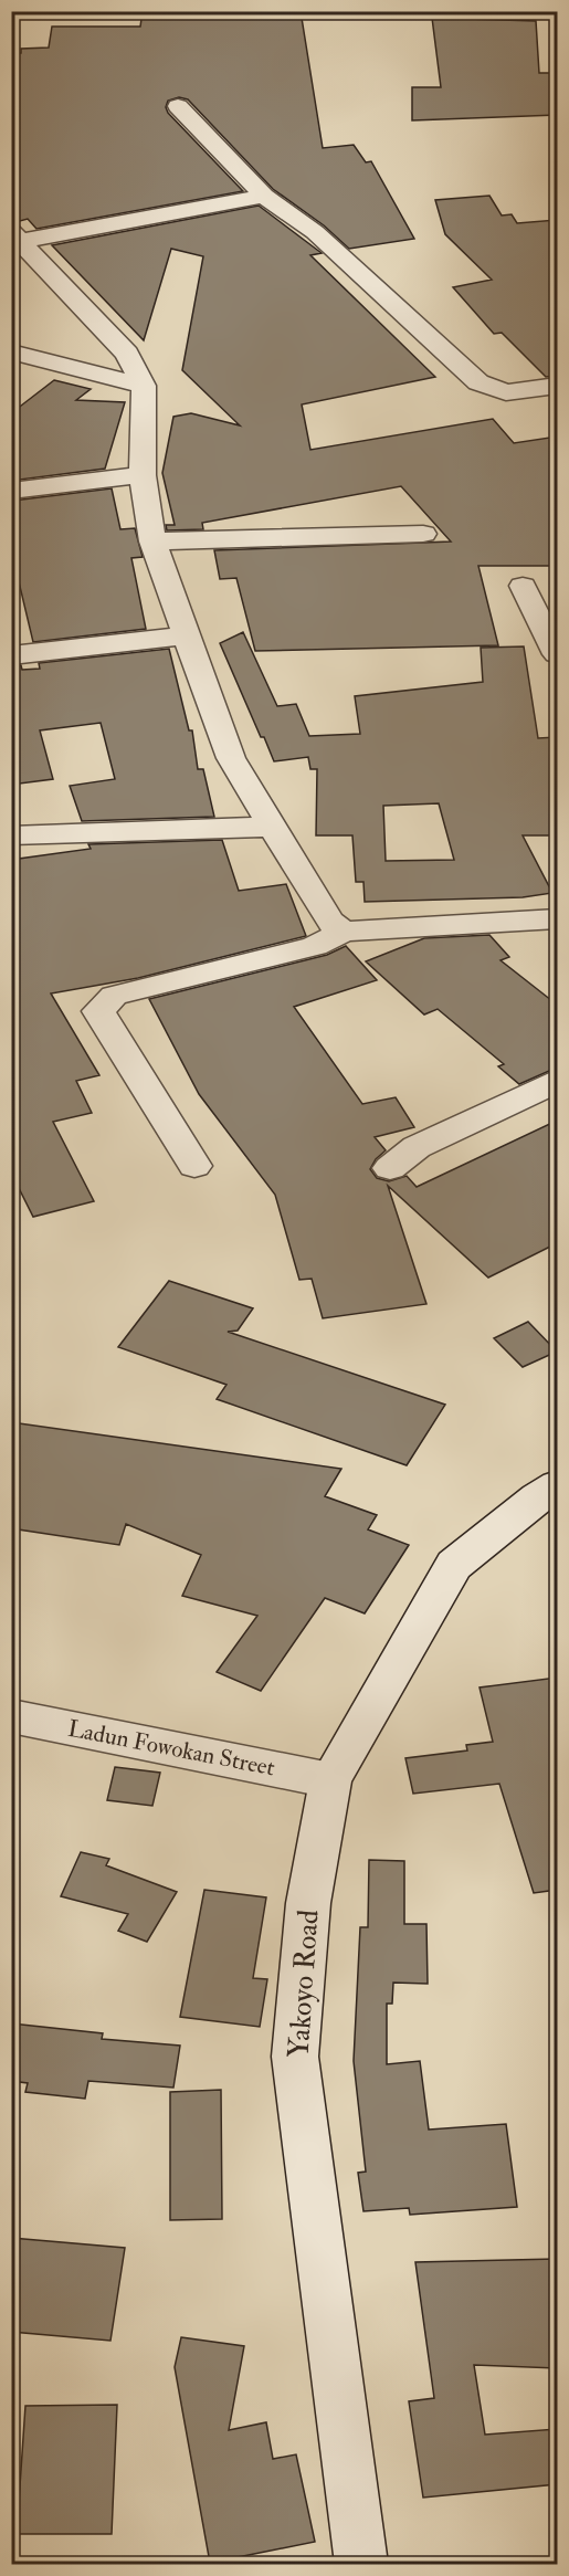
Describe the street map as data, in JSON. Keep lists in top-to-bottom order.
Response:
{
  "streets": {
    "street": ["Ladun Fowokan Street", "Yakoyo Road"]
  },
  "crossings": [
    ["Ladun Fowokan Street", "Yakoyo Road"]
  ]
}
